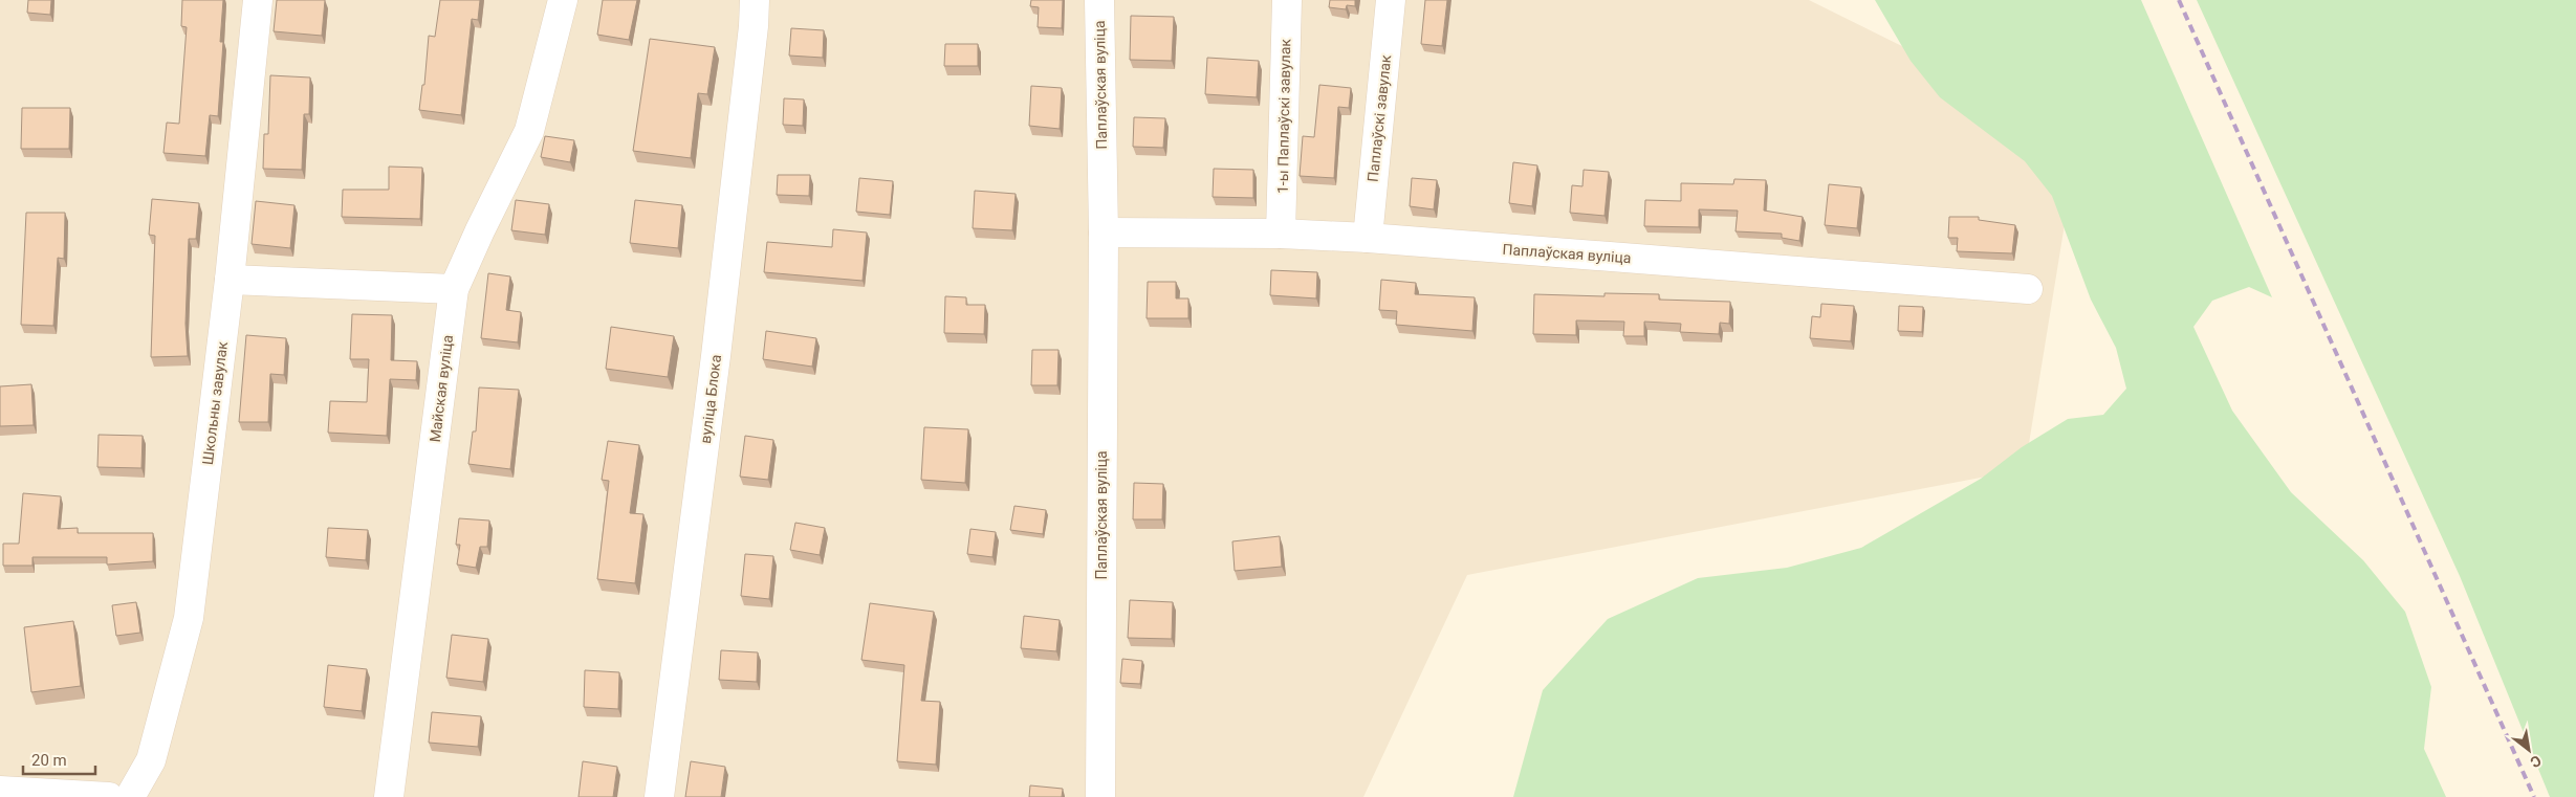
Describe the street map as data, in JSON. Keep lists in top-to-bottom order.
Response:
{
  "streets": {
    "street": [
      "Паплаўская вуліца",
      "1-ы Паплаўскі завулак",
      "Паплаўскі завулак",
      "Майская вуліца",
      "вуліца Блока",
      "Школьны завулак"
    ]
  },
  "crossings": [
    ["Паплаўская вуліца", "1-ы Паплаўскі завулак"],
    ["Паплаўская вуліца", "Паплаўскі завулак"]
  ],
  "scale_bar": "20 m",
  "north": "bottom right"
}
